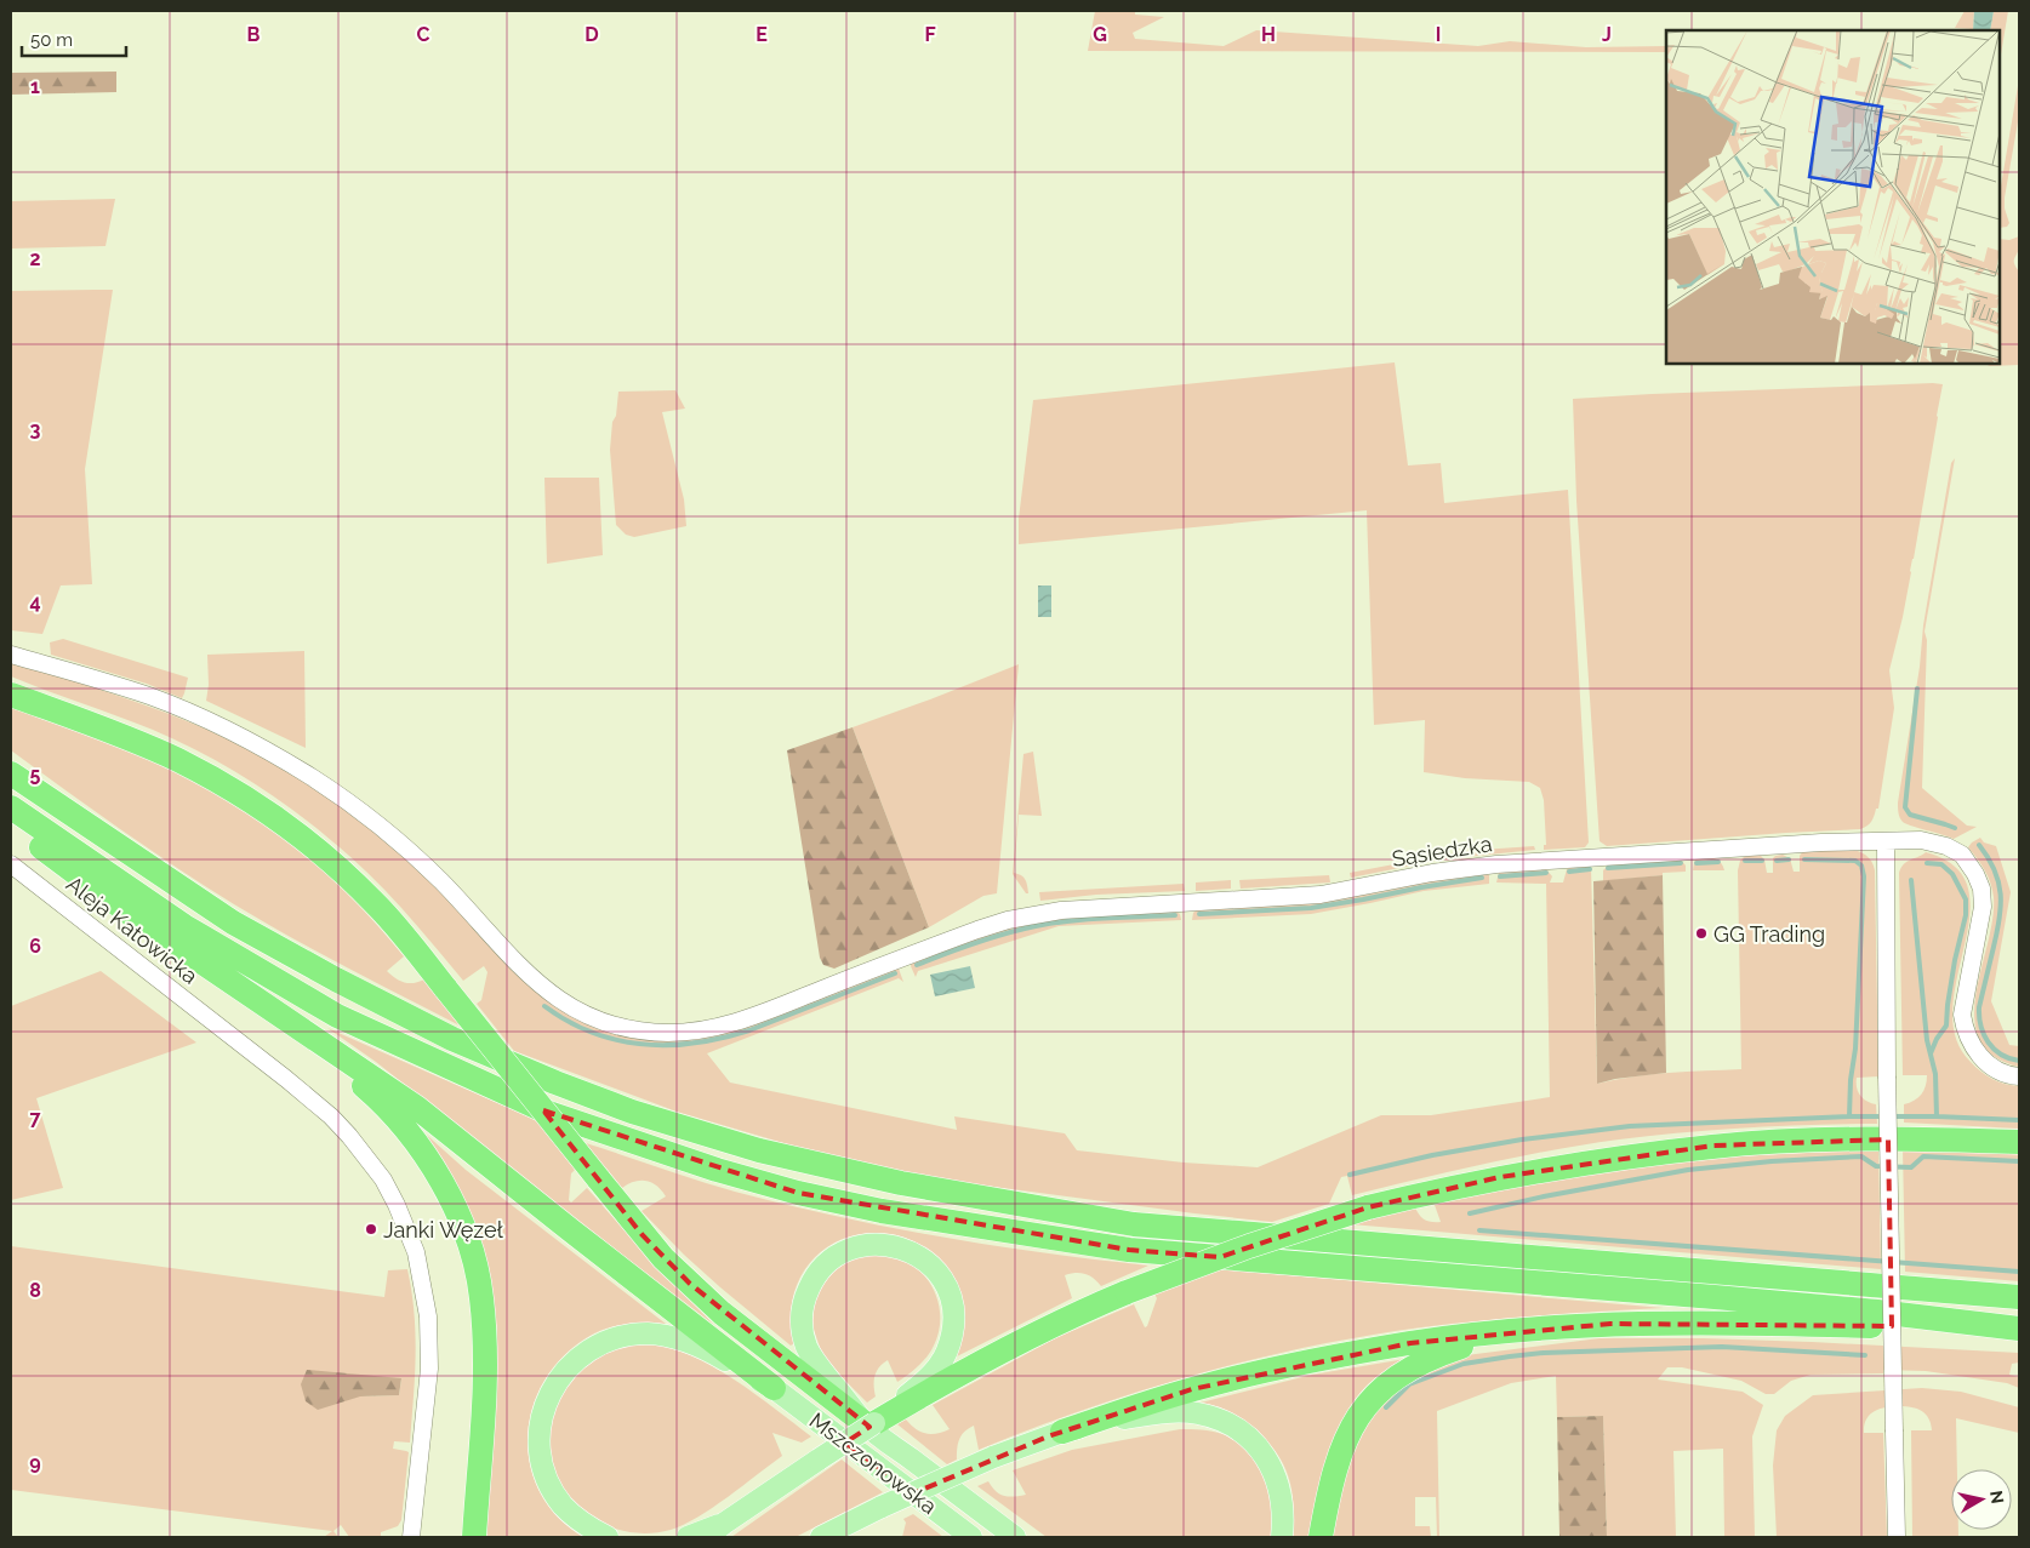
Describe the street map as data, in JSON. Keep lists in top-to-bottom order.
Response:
{
  "streets": {
    "main road": ["Mszczonowska"],
    "street": ["Sąsiedzka", "Aleja Katowicka"]
  },
  "places": ["GG Trading", "Janki Węzeł"],
  "scale_bar": "50 m",
  "north": "right",
  "grid": {
    "columns": [
      "B",
      "C",
      "D",
      "E",
      "F",
      "G",
      "H",
      "I",
      "J"
    ],
    "rows": [
      "1",
      "2",
      "3",
      "4",
      "5",
      "6",
      "7",
      "8",
      "9"
    ]
  }
}
